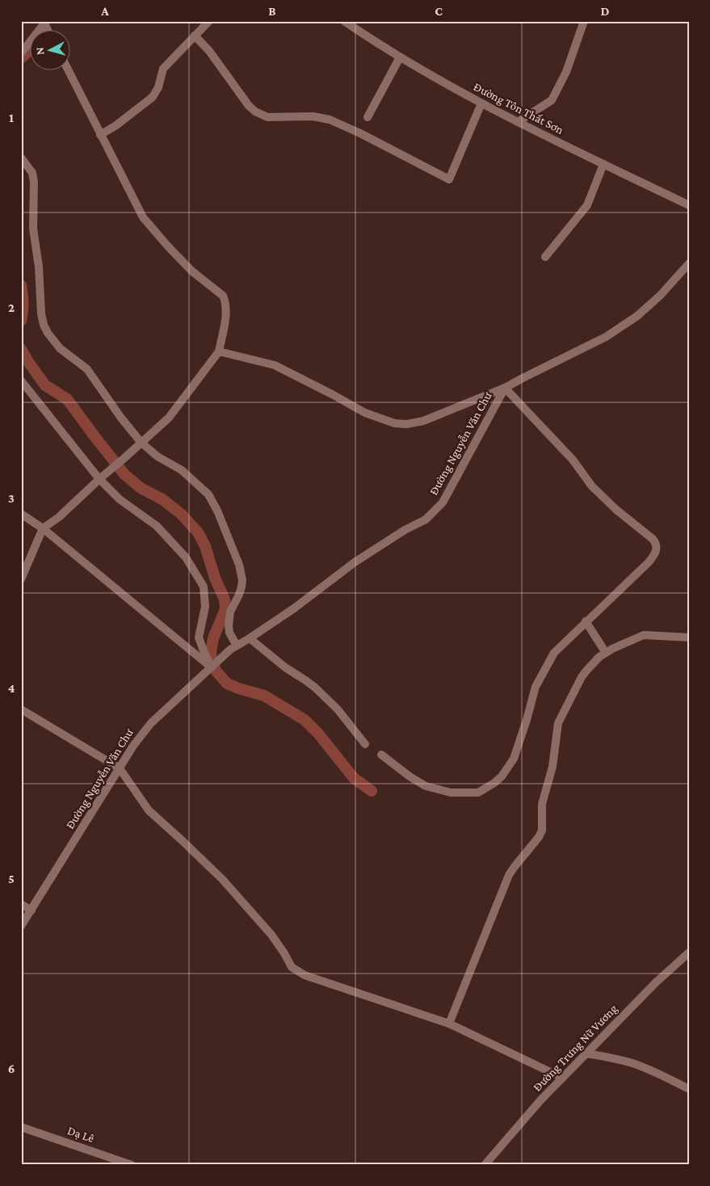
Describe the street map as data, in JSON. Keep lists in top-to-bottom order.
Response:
{
  "streets": {
    "street": [
      "Đường Tôn Thất Sơn",
      "Đường Nguyễn Văn Chư",
      "Đường Trưng Nữ Vương",
      "Dạ Lê"
    ]
  },
  "north": "left",
  "grid": {
    "columns": [
      "A",
      "B",
      "C",
      "D"
    ],
    "rows": [
      "1",
      "2",
      "3",
      "4",
      "5",
      "6"
    ]
  }
}
